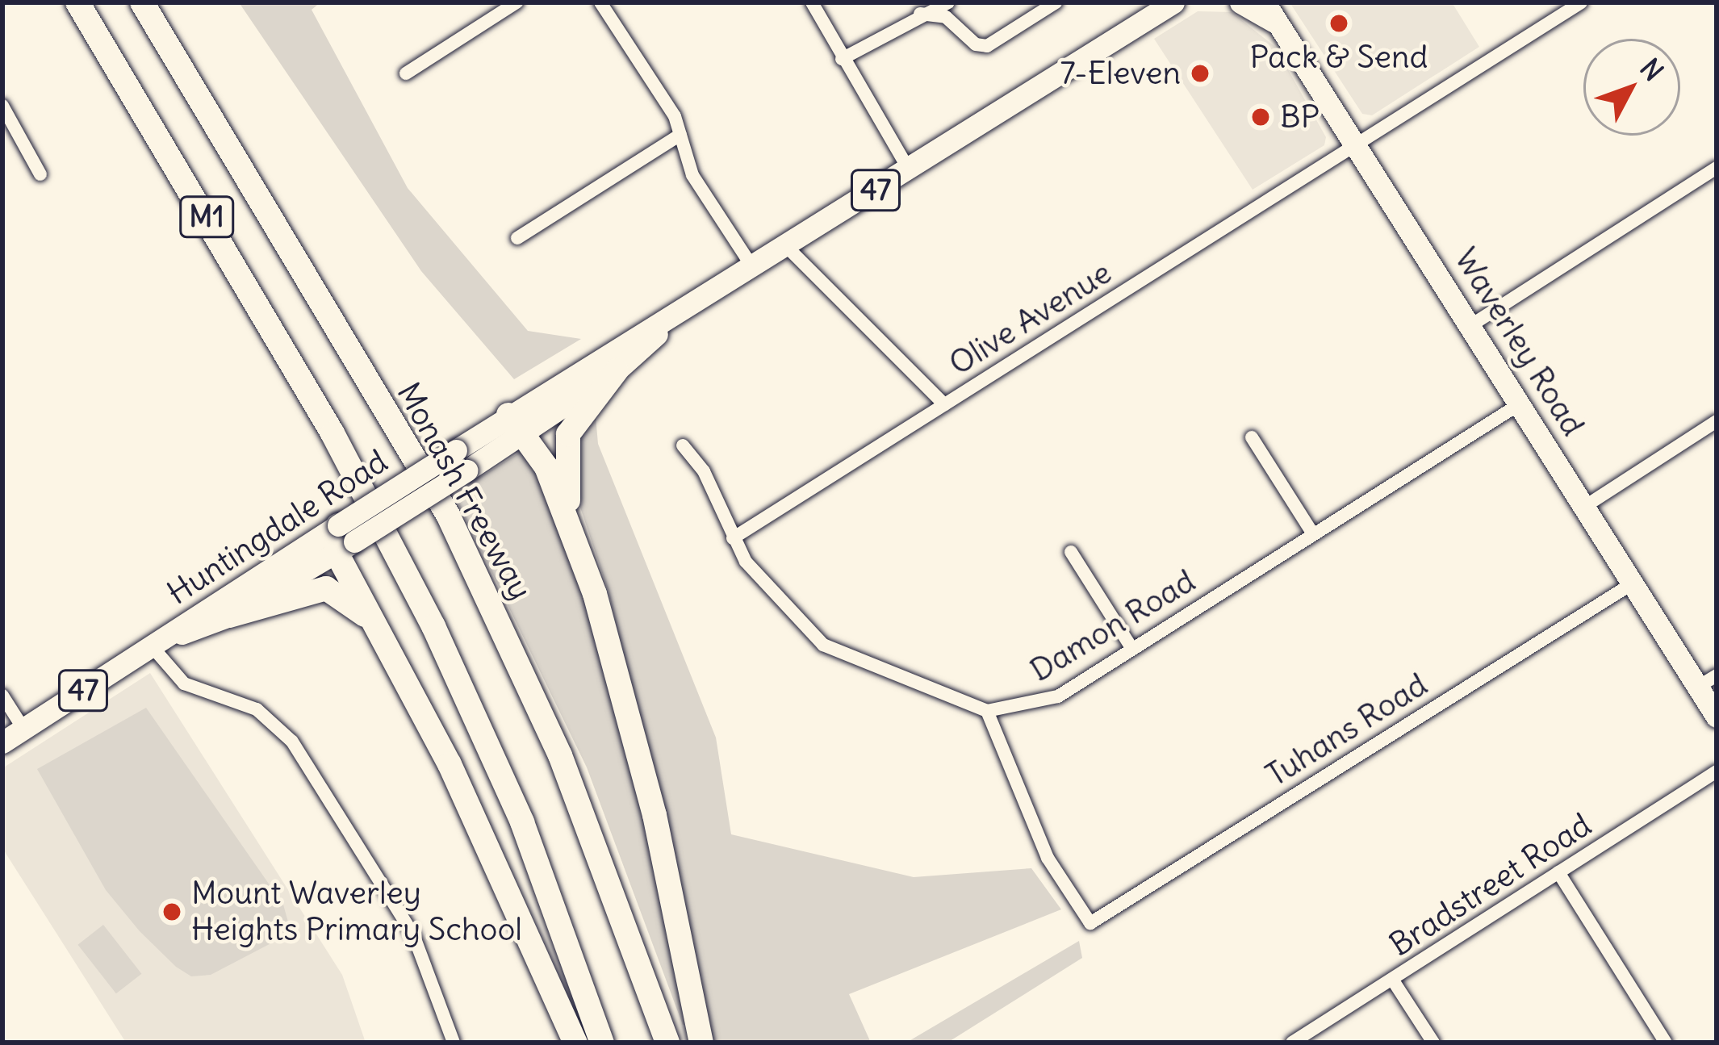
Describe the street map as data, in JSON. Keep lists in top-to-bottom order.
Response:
{
  "streets": {
    "highway": ["M1", "Monash Freeway"],
    "main road": ["47", "Waverley Road", "Huntingdale Road"],
    "street": [
      "Olive Avenue",
      "Damon Road",
      "Tuhans Road",
      "Bradstreet Road"
    ]
  },
  "crossings": [
    ["Olive Avenue", "Waverley Road"],
    ["Olive Avenue", "Damon Road"],
    ["Waverley Road", "Damon Road"],
    ["Waverley Road", "Tuhans Road"],
    ["Damon Road", "Tuhans Road"]
  ],
  "places": [
    "Pack & Send",
    "7-Eleven",
    "BP",
    "Mount Waverley Heights Primary School"
  ],
  "north": "top right"
}
